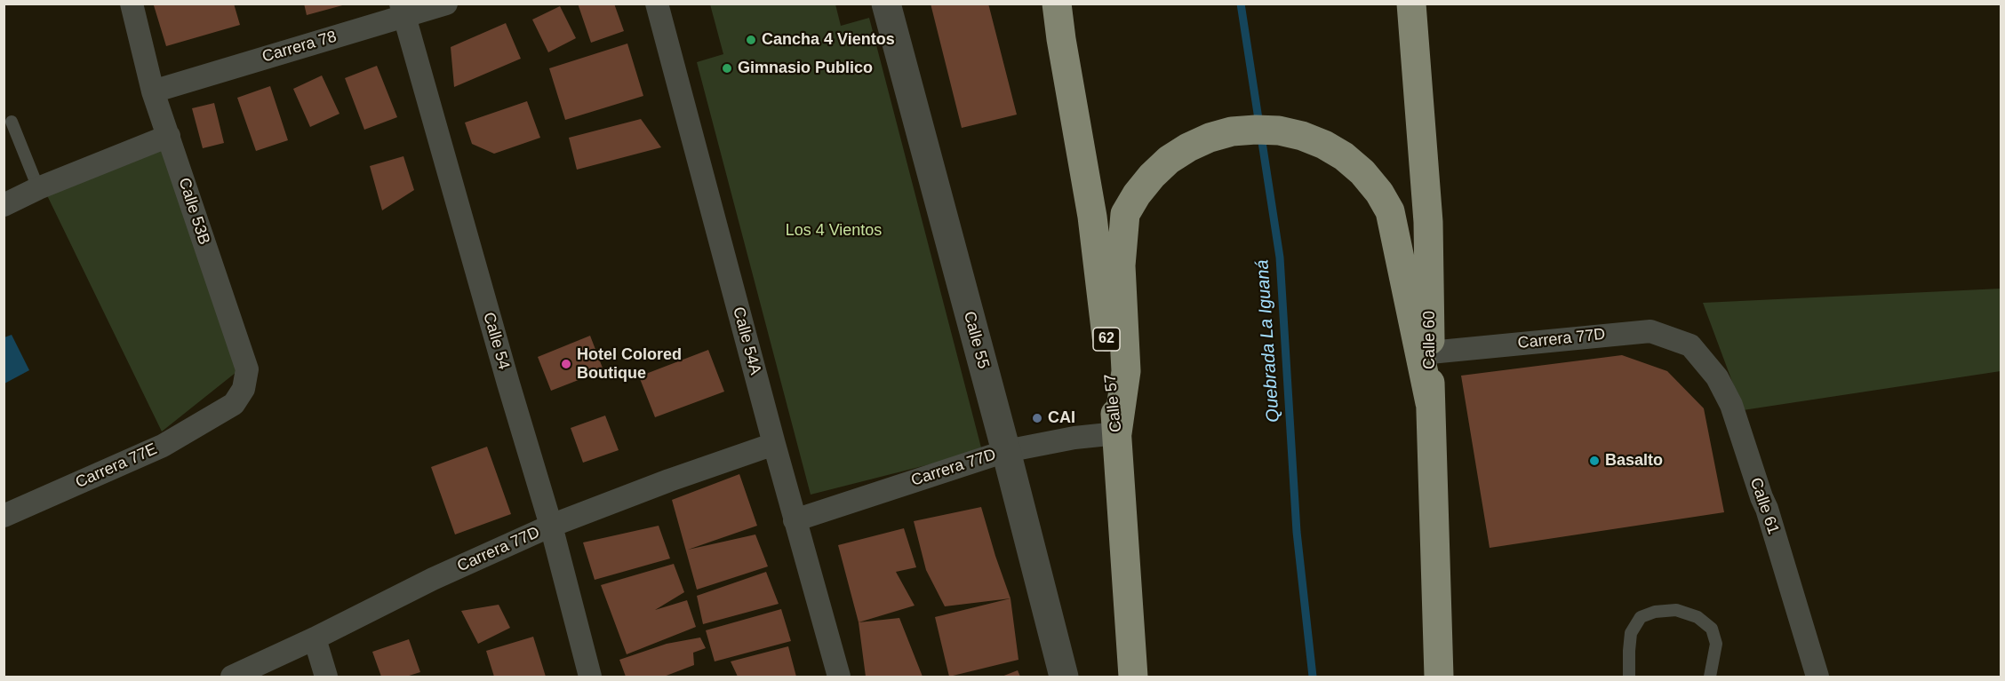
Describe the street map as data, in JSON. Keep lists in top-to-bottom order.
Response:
{
  "streets": {
    "highway": ["62", "Calle 60", "Calle 57"],
    "street": [
      "Carrera 78",
      "Calle 53B",
      "Carrera 77D",
      "Calle 55",
      "Calle 54",
      "Calle 54A",
      "Carrera 77E",
      "Calle 61"
    ]
  },
  "crossings": [
    ["Carrera 78", "Calle 53B"],
    ["Carrera 78", "Calle 54"],
    ["Calle 53B", "Carrera 77E"],
    ["Carrera 77D", "Calle 55"],
    ["Carrera 77D", "Calle 60"],
    ["Carrera 77D", "Calle 54"],
    ["Carrera 77D", "Calle 54A"],
    ["Carrera 77D", "Calle 57"],
    ["Carrera 77D", "Calle 61"]
  ],
  "water": ["Quebrada La Iguaná"],
  "parks": ["Los 4 Vientos"],
  "places": [
    "Cancha 4 Vientos",
    "Gimnasio Publico",
    "Hotel Colored Boutique",
    "CAI",
    "Basalto"
  ]
}
